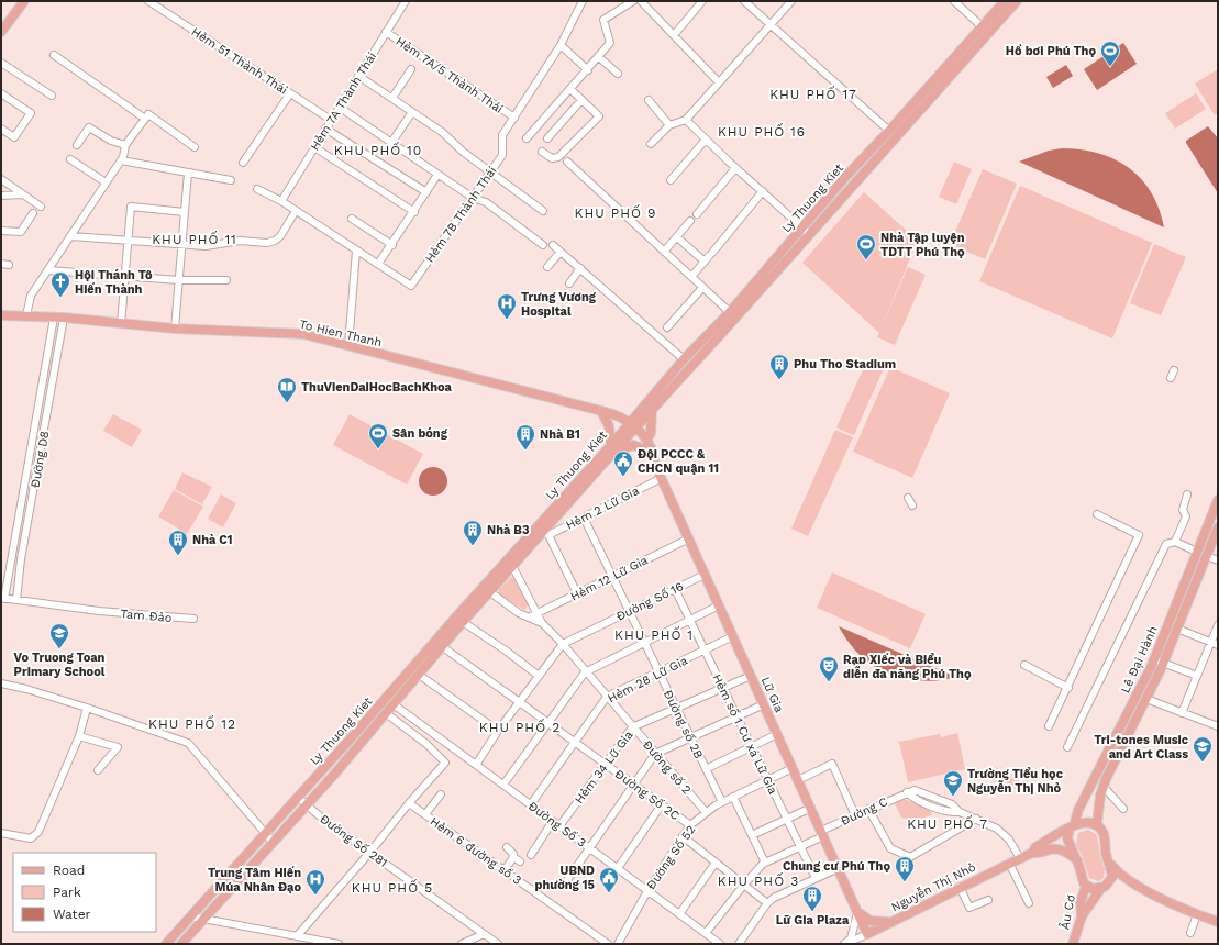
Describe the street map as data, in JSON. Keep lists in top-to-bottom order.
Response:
{
  "streets": {
    "main road": [
      "Ly Thuong Kiet",
      "To Hien Thanh",
      "Lê Đại Hành",
      "Lữ Gia",
      "Nguyễn Thị Nhỏ",
      "Âu Cơ"
    ],
    "street": [
      "Hẻm 51 Thành Thái",
      "Hẻm 7A/5 Thành Thái",
      "Hẻm 7A Thành Thái",
      "Hẻm 7B Thành Thái",
      "Đường D8",
      "Hẻm 2 Lữ Gia",
      "Hẻm 12 Lữ Gia",
      "Đường Số 16",
      "Tam Đảo",
      "Hẻm 28 Lữ Gia",
      "Đường số 2B",
      "Hẻm số 1 Cư xá Lữ Gia",
      "Hẻm 34 Lữ Gia",
      "Đường số 2",
      "Đường Số 2C",
      "Đường C",
      "Đường Số 3",
      "Đường Số 281",
      "Hẻm 6 đường số 3",
      "Đường Số 52"
    ]
  },
  "crossings": [
    ["Hẻm 51 Thành Thái", "Hẻm 7A Thành Thái"],
    ["Hẻm 7A/5 Thành Thái", "Hẻm 7A Thành Thái"],
    ["Hẻm 7A/5 Thành Thái", "Hẻm 7B Thành Thái"],
    ["Ly Thuong Kiet", "To Hien Thanh"],
    ["Ly Thuong Kiet", "Hẻm 2 Lữ Gia"],
    ["Ly Thuong Kiet", "Lữ Gia"],
    ["Ly Thuong Kiet", "Đường Số 2C"],
    ["Ly Thuong Kiet", "Đường Số 3"],
    ["Ly Thuong Kiet", "Đường Số 281"],
    ["To Hien Thanh", "Đường D8"],
    ["To Hien Thanh", "Lữ Gia"],
    ["Đường D8", "Tam Đảo"],
    ["Hẻm 2 Lữ Gia", "Lữ Gia"],
    ["Hẻm 2 Lữ Gia", "Đường số 2B"],
    ["Hẻm 12 Lữ Gia", "Lữ Gia"],
    ["Hẻm 12 Lữ Gia", "Đường số 2B"],
    ["Đường Số 16", "Lữ Gia"],
    ["Đường Số 16", "Đường số 2B"],
    ["Đường Số 16", "Hẻm số 1 Cư xá Lữ Gia"],
    ["Đường Số 16", "Đường số 2"],
    ["Đường Số 16", "Đường Số 2C"],
    ["Đường Số 16", "Đường Số 3"],
    ["Lê Đại Hành", "Nguyễn Thị Nhỏ"],
    ["Hẻm 28 Lữ Gia", "Lữ Gia"],
    ["Hẻm 28 Lữ Gia", "Đường số 2B"],
    ["Hẻm 28 Lữ Gia", "Hẻm số 1 Cư xá Lữ Gia"],
    ["Hẻm 28 Lữ Gia", "Đường số 2"],
    ["Hẻm 28 Lữ Gia", "Đường Số 2C"],
    ["Hẻm 28 Lữ Gia", "Đường Số 3"],
    ["Lữ Gia", "Hẻm 34 Lữ Gia"],
    ["Lữ Gia", "Đường C"],
    ["Lữ Gia", "Đường Số 52"],
    ["Lữ Gia", "Nguyễn Thị Nhỏ"],
    ["Đường số 2B", "Hẻm 34 Lữ Gia"],
    ["Đường số 2B", "Đường Số 52"],
    ["Hẻm số 1 Cư xá Lữ Gia", "Hẻm 34 Lữ Gia"],
    ["Hẻm số 1 Cư xá Lữ Gia", "Đường C"],
    ["Hẻm số 1 Cư xá Lữ Gia", "Đường Số 52"],
    ["Hẻm 34 Lữ Gia", "Đường số 2"],
    ["Hẻm 34 Lữ Gia", "Đường Số 2C"],
    ["Hẻm 34 Lữ Gia", "Đường Số 3"],
    ["Đường số 2", "Đường Số 52"],
    ["Đường Số 2C", "Đường Số 52"],
    ["Đường C", "Nguyễn Thị Nhỏ"],
    ["Đường Số 3", "Đường Số 52"]
  ],
  "districts": [
    "KHU PHỐ 17",
    "KHU PHỐ 16",
    "KHU PHỐ 10",
    "KHU PHỐ 9",
    "KHU PHỐ 11",
    "KHU PHỐ 1",
    "KHU PHỐ 12",
    "KHU PHỐ 2",
    "KHU PHỐ 7",
    "KHU PHỐ 3",
    "KHU PHỐ 5"
  ],
  "places": {
    "sports": ["Hồ bơi Phú Thọ", "Nhà Tập luyện TDTT Phú Thọ", "Sân bóng"],
    "church": ["Hội Thánh Tô Hiến Thành"],
    "hospital": ["Trưng Vương Hospital", "Trung Tâm Hiến Múa Nhân Đạo"],
    "building": [
      "Phu Tho Stadium",
      "Nhà B1",
      "Nhà B3",
      "Nhà C1",
      "Chung cư Phú Thọ",
      "Lữ Gia Plaza"
    ],
    "library": ["ThuVienDaiHocBachKhoa"],
    "public building": ["Đội PCCC & CHCN quận 11", "UBND phường 15"],
    "school or university": ["Vo Truong Toan Primary School", "Tri-tones Music and Art Class", "Trường Tiểu học Nguyễn Thị Nhỏ"],
    "theatre": ["Rạp Xiếc và Biểu diễn đa năng Phú Thọ"]
  },
  "legend": ["Road", "Park", "Water"]
}
